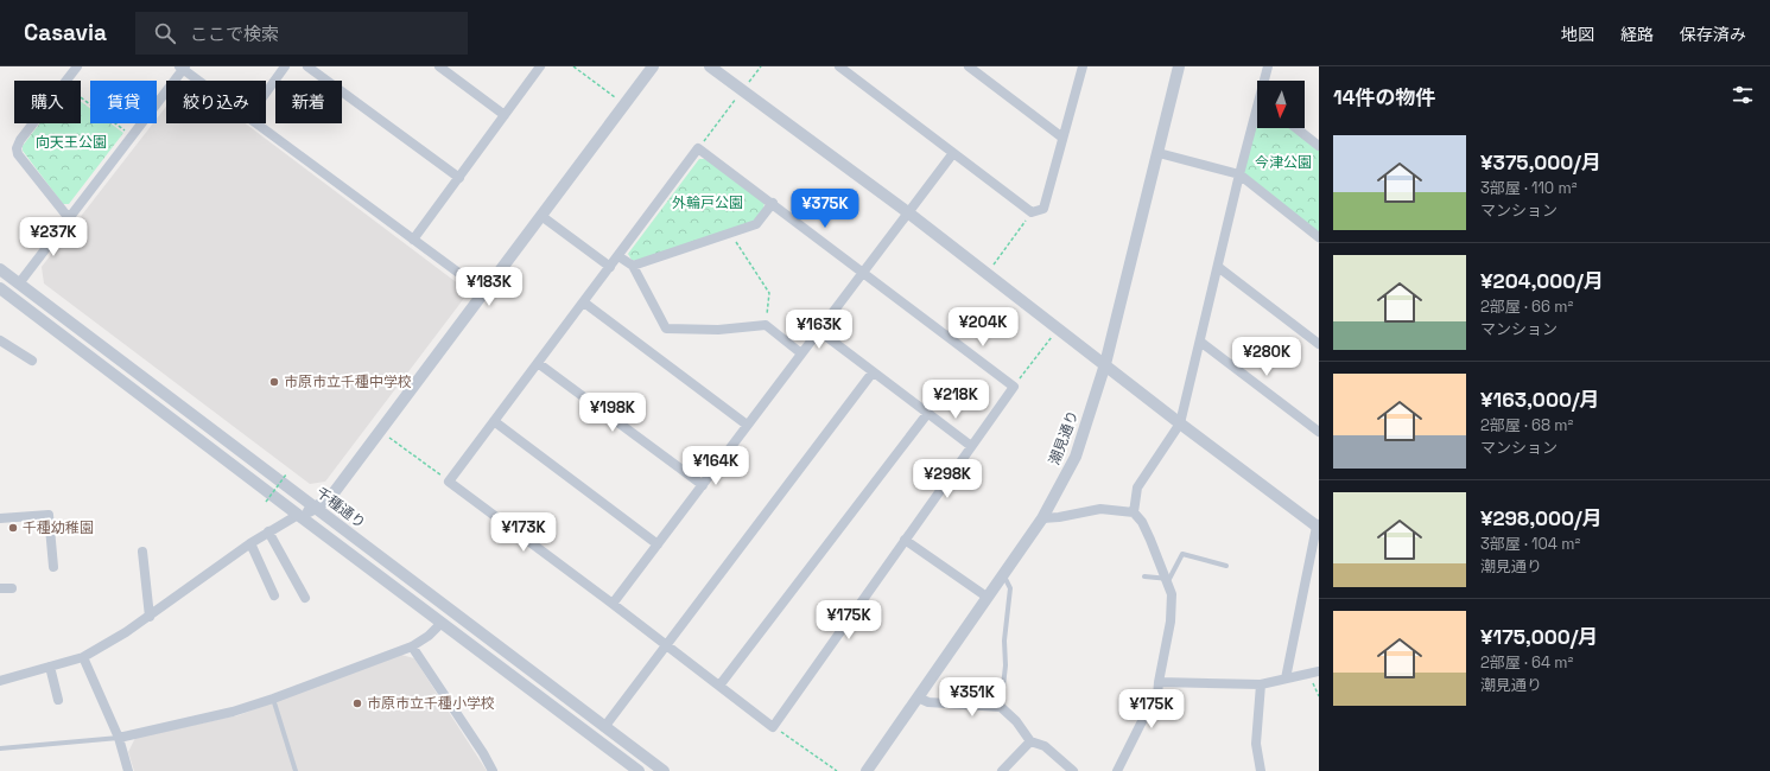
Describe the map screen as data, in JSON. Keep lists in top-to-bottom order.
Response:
{
  "streets": {
    "street": ["潮見通り", "千種通り"]
  },
  "parks": ["向天王公園", "今津公園", "外輪戸公園"],
  "places": ["市原市立千種中学校", "千種幼稚園", "市原市立千種小学校"],
  "north": "bottom",
  "page": {
    "header": "Casavia",
    "search": "ここで検索",
    "nav": ["地図", "経路", "保存済み"],
    "heading": "14件の物件",
    "chip": [
      "購入",
      "賃貸",
      "絞り込み",
      "新着"
    ],
    "list": [
      {
        "name": "¥375,000/月",
        "note": "3部屋 · 110 m² · マンション"
      },
      {
        "name": "¥204,000/月",
        "note": "2部屋 · 66 m² · マンション"
      },
      {
        "name": "¥163,000/月",
        "note": "2部屋 · 68 m² · マンション"
      },
      {
        "name": "¥298,000/月",
        "note": "3部屋 · 104 m² · 潮見通り"
      },
      {
        "name": "¥175,000/月",
        "note": "2部屋 · 64 m² · 潮見通り"
      }
    ],
    "price": [
      "¥375K",
      "¥237K",
      "¥183K",
      "¥204K",
      "¥163K",
      "¥280K",
      "¥218K",
      "¥198K",
      "¥164K",
      "¥298K",
      "¥173K",
      "¥175K",
      "¥351K",
      "¥175K"
    ]
  }
}
